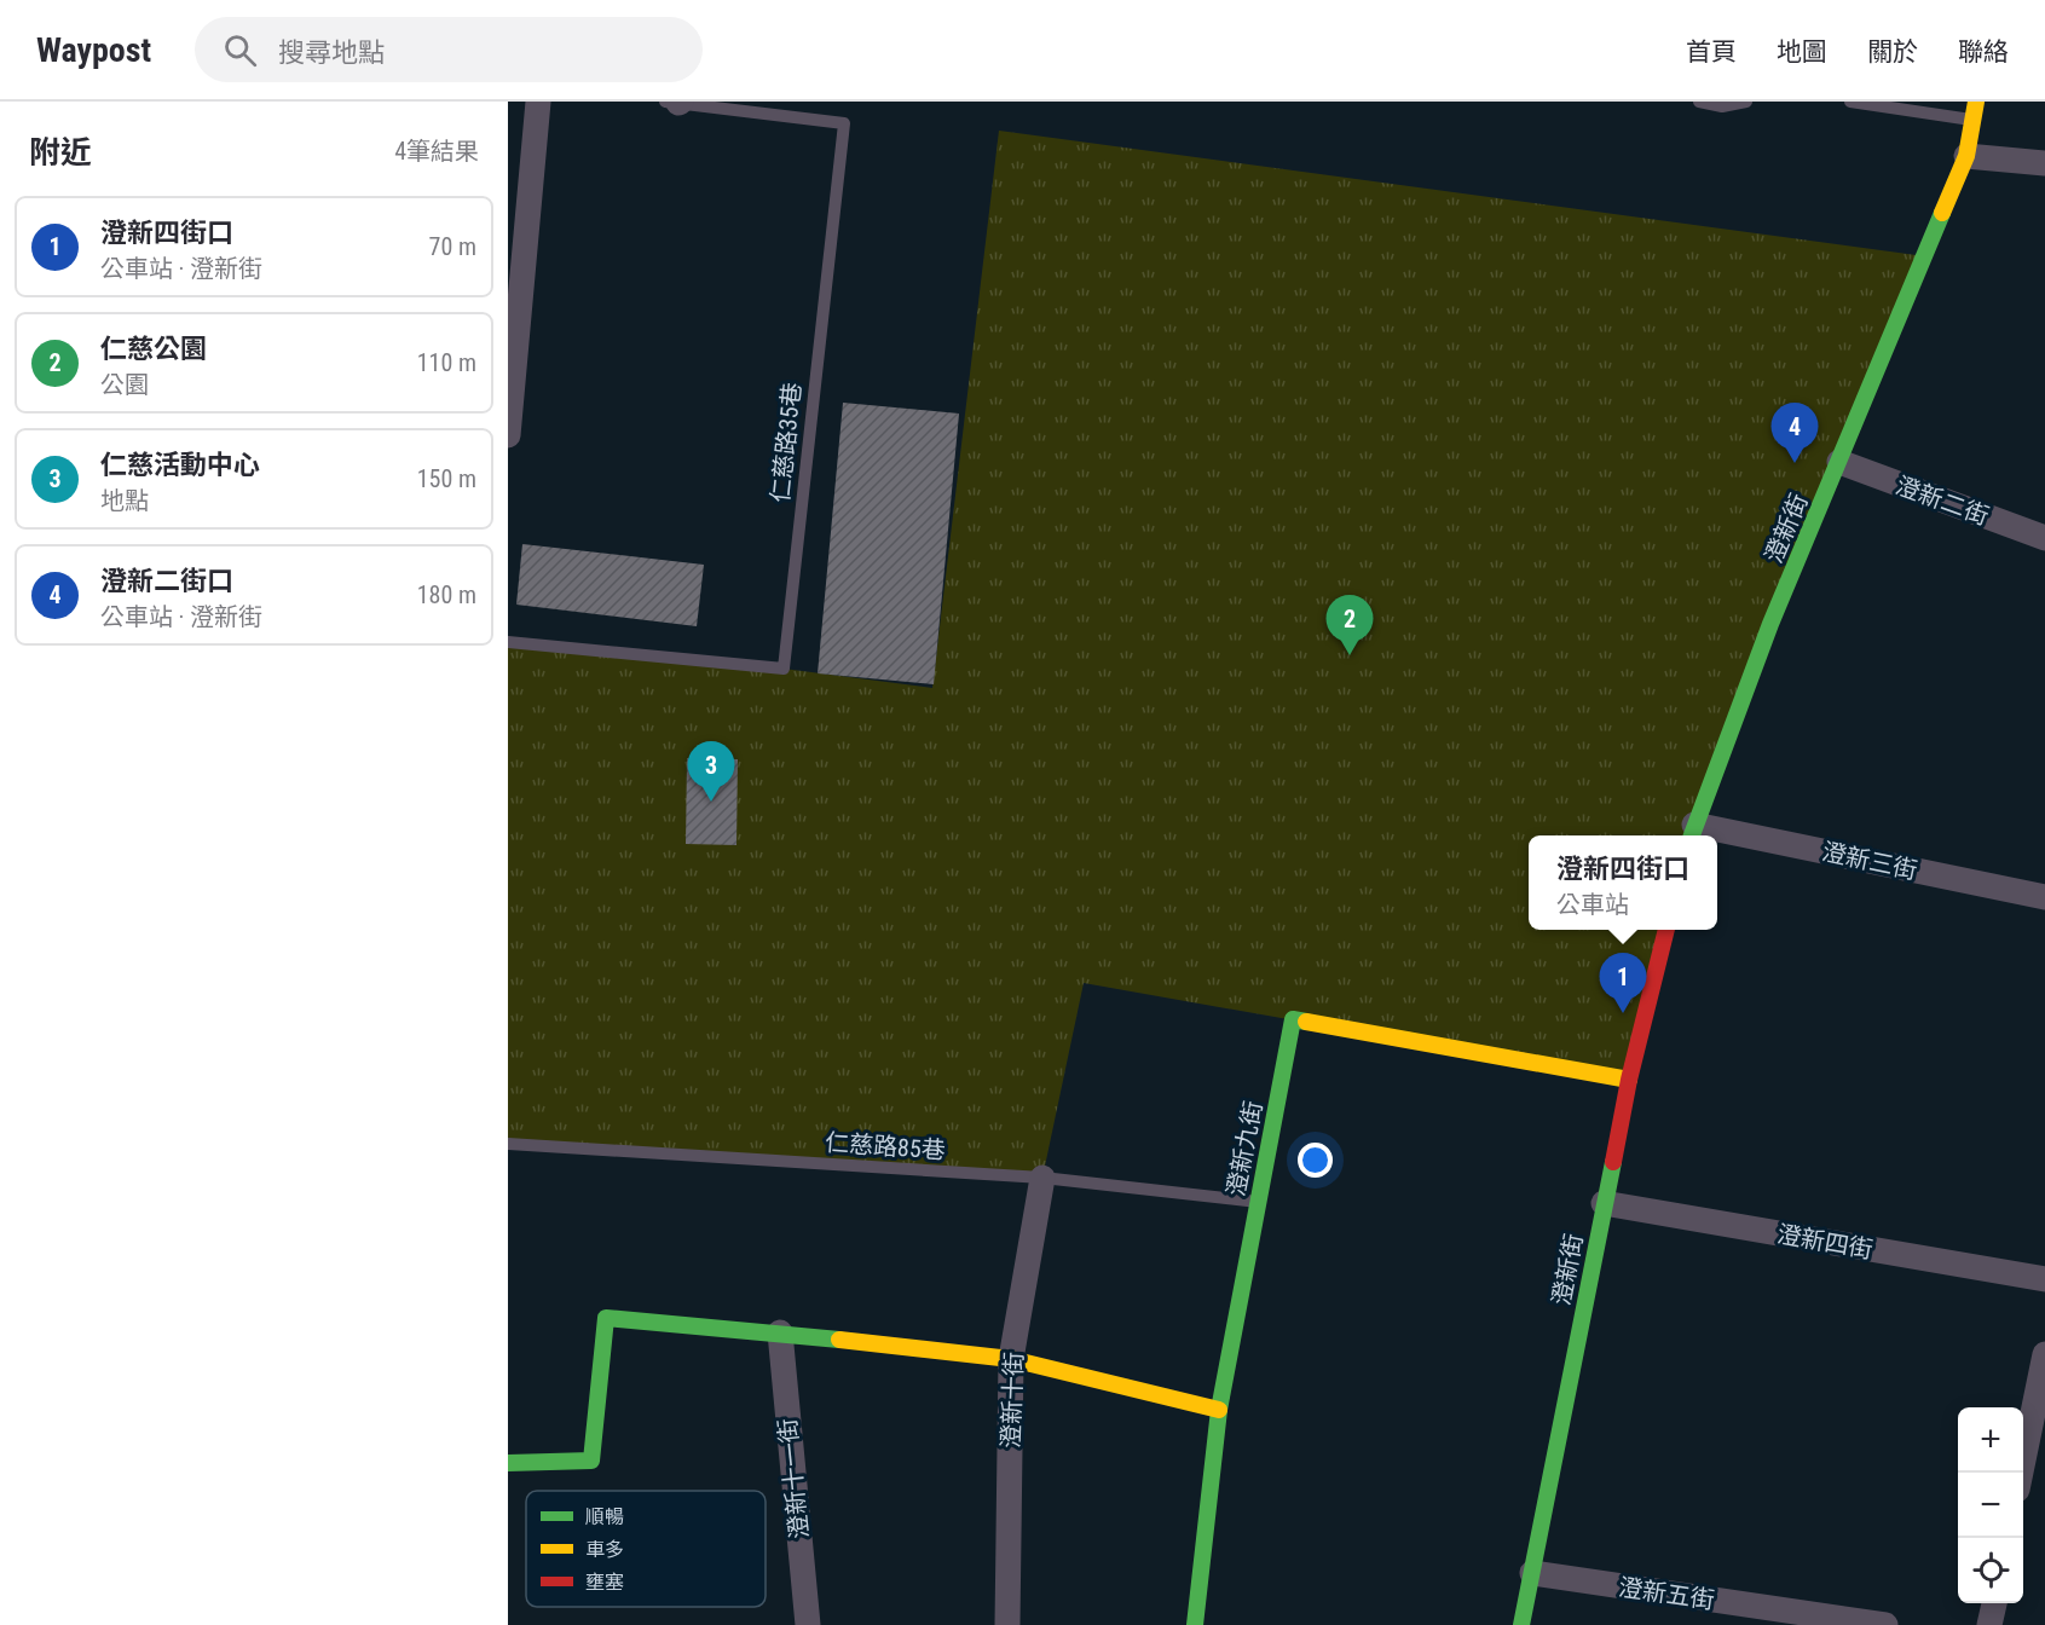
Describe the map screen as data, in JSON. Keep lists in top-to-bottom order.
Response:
{
  "streets": {
    "street": [
      "澄新二街",
      "澄新街",
      "澄新三街",
      "澄新九街",
      "澄新四街",
      "澄新十街",
      "澄新十一街",
      "澄新五街"
    ],
    "lane": ["仁慈路35巷", "仁慈路85巷"]
  },
  "crossings": [
    ["澄新二街", "澄新街"],
    ["澄新街", "澄新九街"],
    ["澄新街", "澄新四街"],
    ["澄新街", "澄新五街"],
    ["仁慈路85巷", "澄新九街"],
    ["仁慈路85巷", "澄新十街"]
  ],
  "legend": ["順暢", "車多", "壅塞"],
  "page": {
    "header": "Waypost",
    "search": "搜尋地點",
    "nav": [
      "首頁",
      "地圖",
      "關於",
      "聯絡"
    ],
    "heading": ["附近", "4筆結果"],
    "list": [
      {
        "mark": "1",
        "name": "澄新四街口",
        "note": "公車站 · 澄新街",
        "value": "70 m"
      },
      {
        "mark": "2",
        "name": "仁慈公園",
        "note": "公園",
        "value": "110 m"
      },
      {
        "mark": "3",
        "name": "仁慈活動中心",
        "note": "地點",
        "value": "150 m"
      },
      {
        "mark": "4",
        "name": "澄新二街口",
        "note": "公車站 · 澄新街",
        "value": "180 m"
      }
    ],
    "pins": [
      "4",
      "2",
      "3",
      "1"
    ],
    "popup": ["澄新四街口", "公車站"],
    "map_buttons": ["+", "−"]
  }
}
